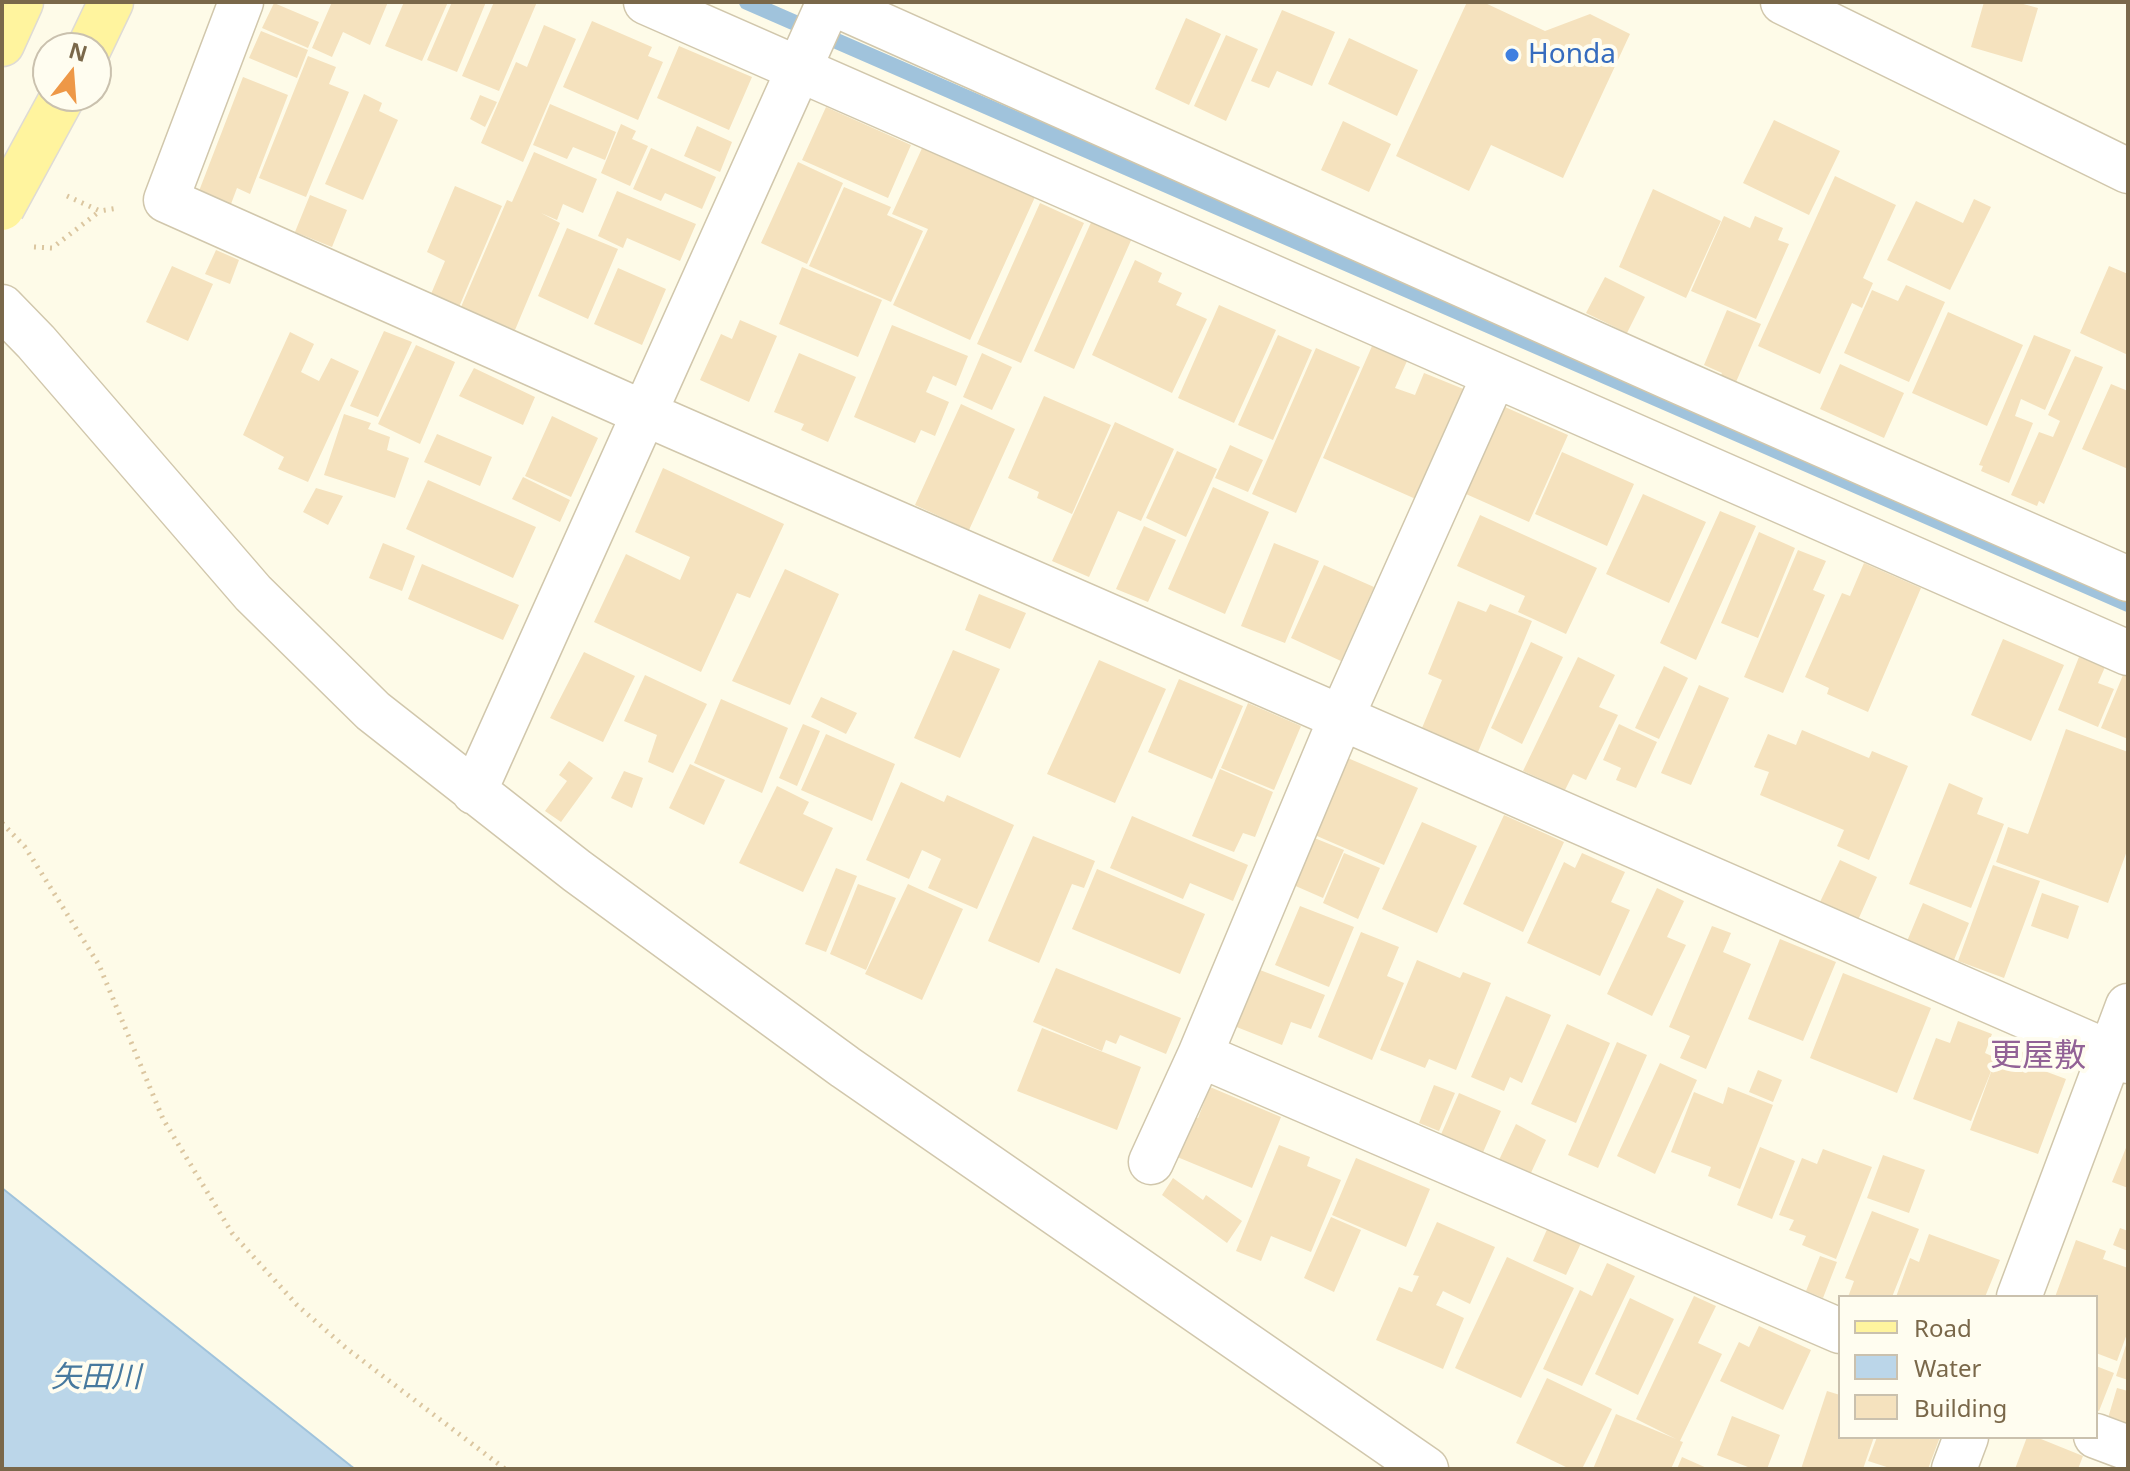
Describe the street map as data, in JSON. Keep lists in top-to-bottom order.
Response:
{
  "districts": ["更屋敷"],
  "water": ["矢田川"],
  "places": ["Honda"],
  "legend": ["Road", "Water", "Building"],
  "north": "top"
}
